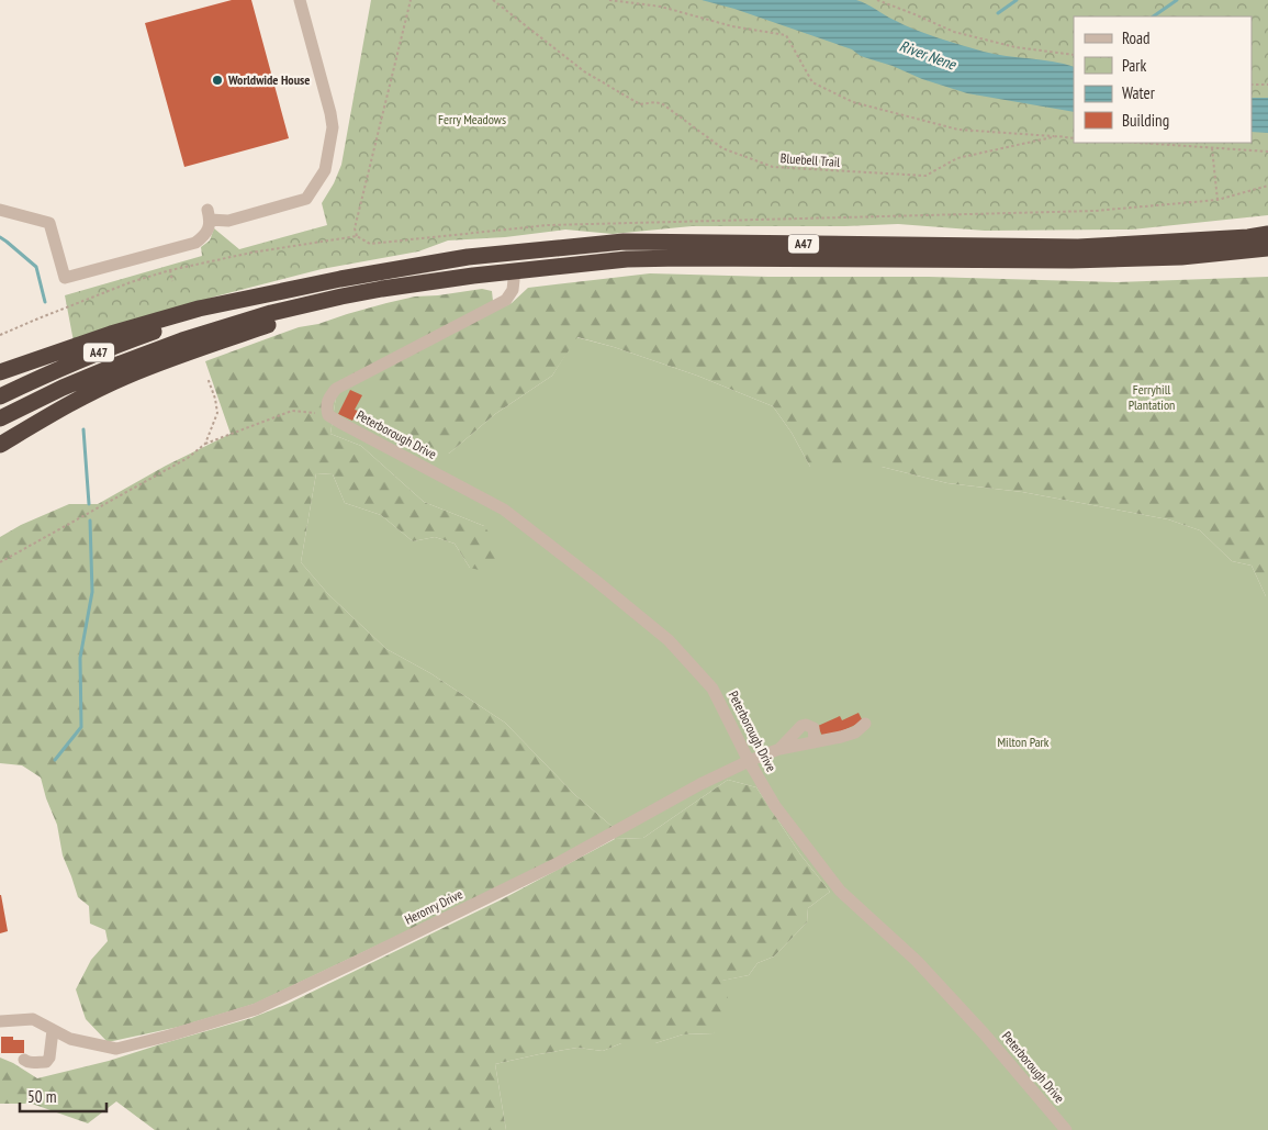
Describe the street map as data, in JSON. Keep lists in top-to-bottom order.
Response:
{
  "streets": {
    "highway": ["A47"],
    "street": ["Peterborough Drive", "Heronry Drive"],
    "path": ["Bluebell Trail"]
  },
  "crossings": [
    ["Peterborough Drive", "Heronry Drive"]
  ],
  "water": ["River Nene"],
  "parks": ["Ferry Meadows", "Ferryhill Plantation", "Milton Park"],
  "places": ["Worldwide House"],
  "legend": [
    "Road",
    "Park",
    "Water",
    "Building"
  ],
  "scale_bar": "50 m"
}
